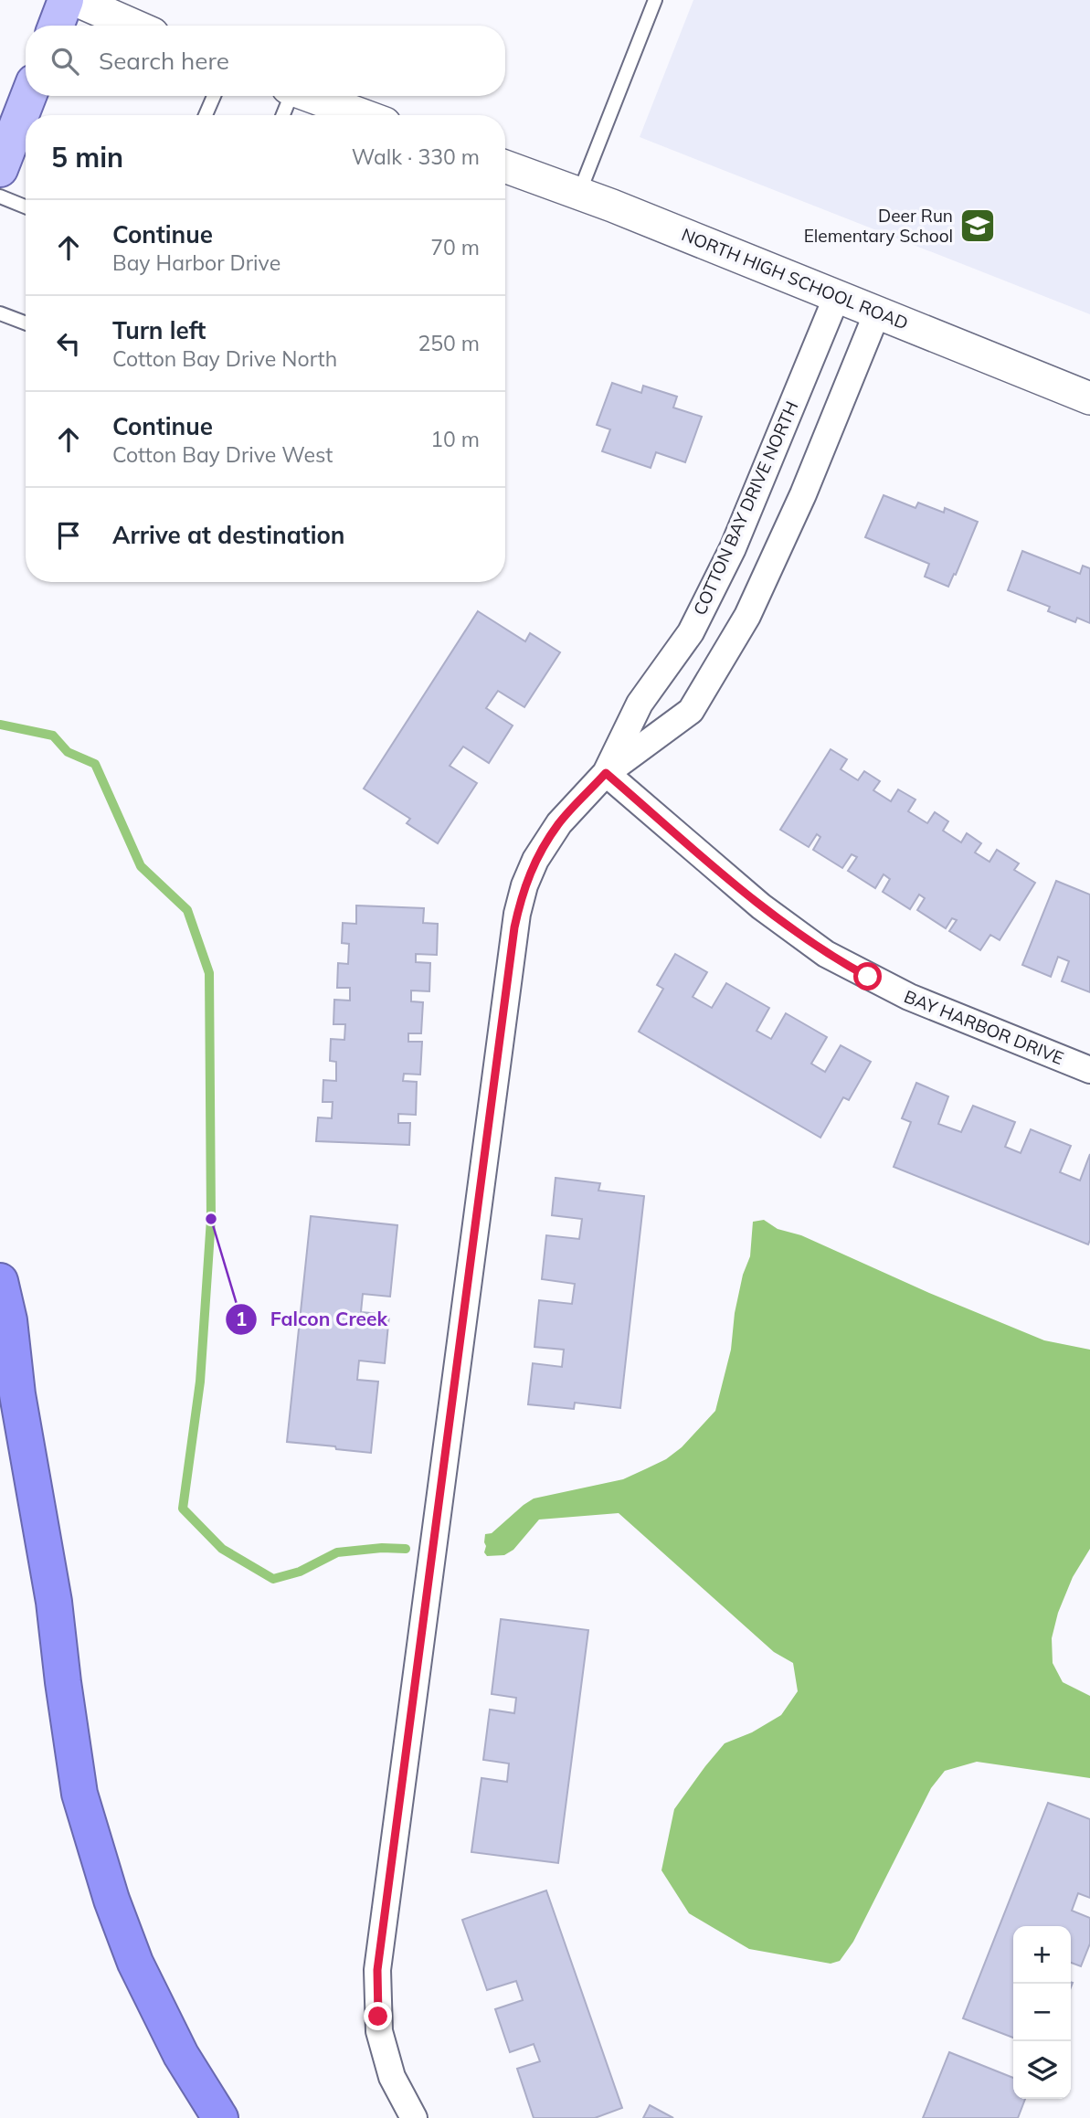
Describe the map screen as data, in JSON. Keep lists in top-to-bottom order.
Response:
{
  "streets": {
    "street": ["NORTH HIGH SCHOOL ROAD", "COTTON BAY DRIVE NORTH", "BAY HARBOR DRIVE"]
  },
  "crossings": [
    ["NORTH HIGH SCHOOL ROAD", "COTTON BAY DRIVE NORTH"],
    ["COTTON BAY DRIVE NORTH", "BAY HARBOR DRIVE"]
  ],
  "places": {
    "school or university": ["Deer Run Elementary School"],
    "other": ["Falcon Creek"]
  },
  "page": {
    "search": "Search here",
    "heading": ["5 min", "Walk · 330 m"],
    "list": [
      ["Continue", "Bay Harbor Drive", "70 m"],
      ["Turn left", "Cotton Bay Drive North", "250 m"],
      ["Continue", "Cotton Bay Drive West", "10 m"],
      "Arrive at destination"
    ],
    "map_buttons": ["+", "−"]
  }
}
